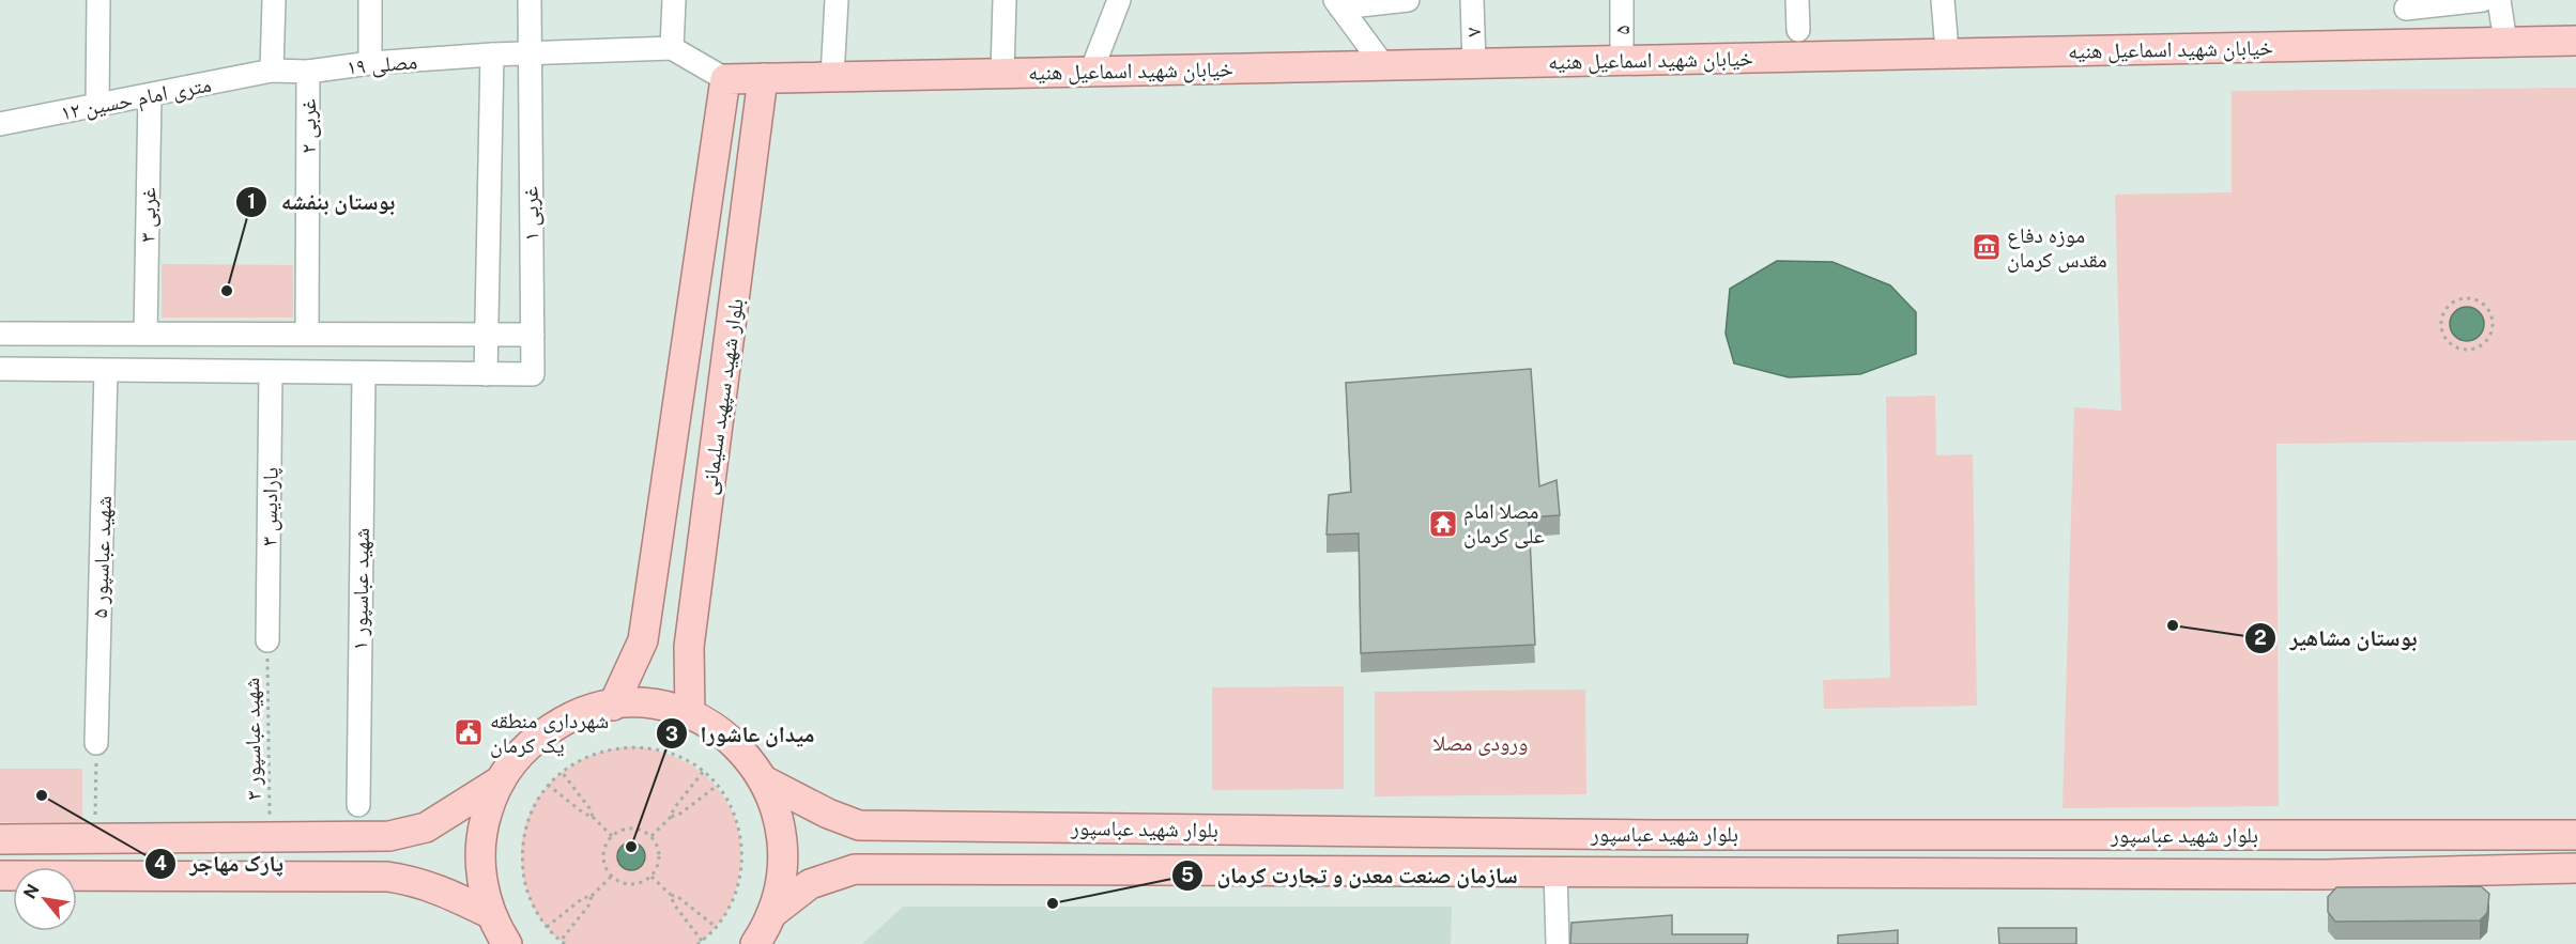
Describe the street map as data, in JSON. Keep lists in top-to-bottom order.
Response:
{
  "streets": {
    "main road": ["خیابان شهید اسماعیل هنیه", "بلوار شهید سپهبد سلیمانی", "بلوار شهید عباسپور"],
    "street": [
      "۵",
      "۷",
      "مصلی ۱۹",
      "۱۲ متری امام حسین",
      "۲ غربی",
      "۱ غربی",
      "۳ غربی",
      "پارادیس ۳",
      "شهید عباسپور ۵",
      "شهید عباسپور ۱"
    ],
    "path": ["شهید عباسپور ۳"]
  },
  "crossings": [
    ["۵", "خیابان شهید اسماعیل هنیه"],
    ["۷", "خیابان شهید اسماعیل هنیه"],
    ["خیابان شهید اسماعیل هنیه", "بلوار شهید سپهبد سلیمانی"],
    ["مصلی ۱۹", "۱۲ متری امام حسین"],
    ["مصلی ۱۹", "۲ غربی"],
    ["مصلی ۱۹", "۱ غربی"],
    ["۱۲ متری امام حسین", "۳ غربی"],
    ["پارادیس ۳", "شهید عباسپور ۳"]
  ],
  "parks": ["ورودی مصلا"],
  "places": {
    "museum": ["موزه دفاع مقدس کرمان"],
    "other": [
      "بوستان بنفشه",
      "بوستان مشاهیر",
      "پارک مهاجر",
      "میدان عاشورا",
      "سازمان صنعت معدن و تجارت کرمان"
    ],
    "temple": ["مصلا امام علی کرمان"],
    "public building": ["شهرداری منطقه یک کرمان"]
  },
  "north": "top left"
}
